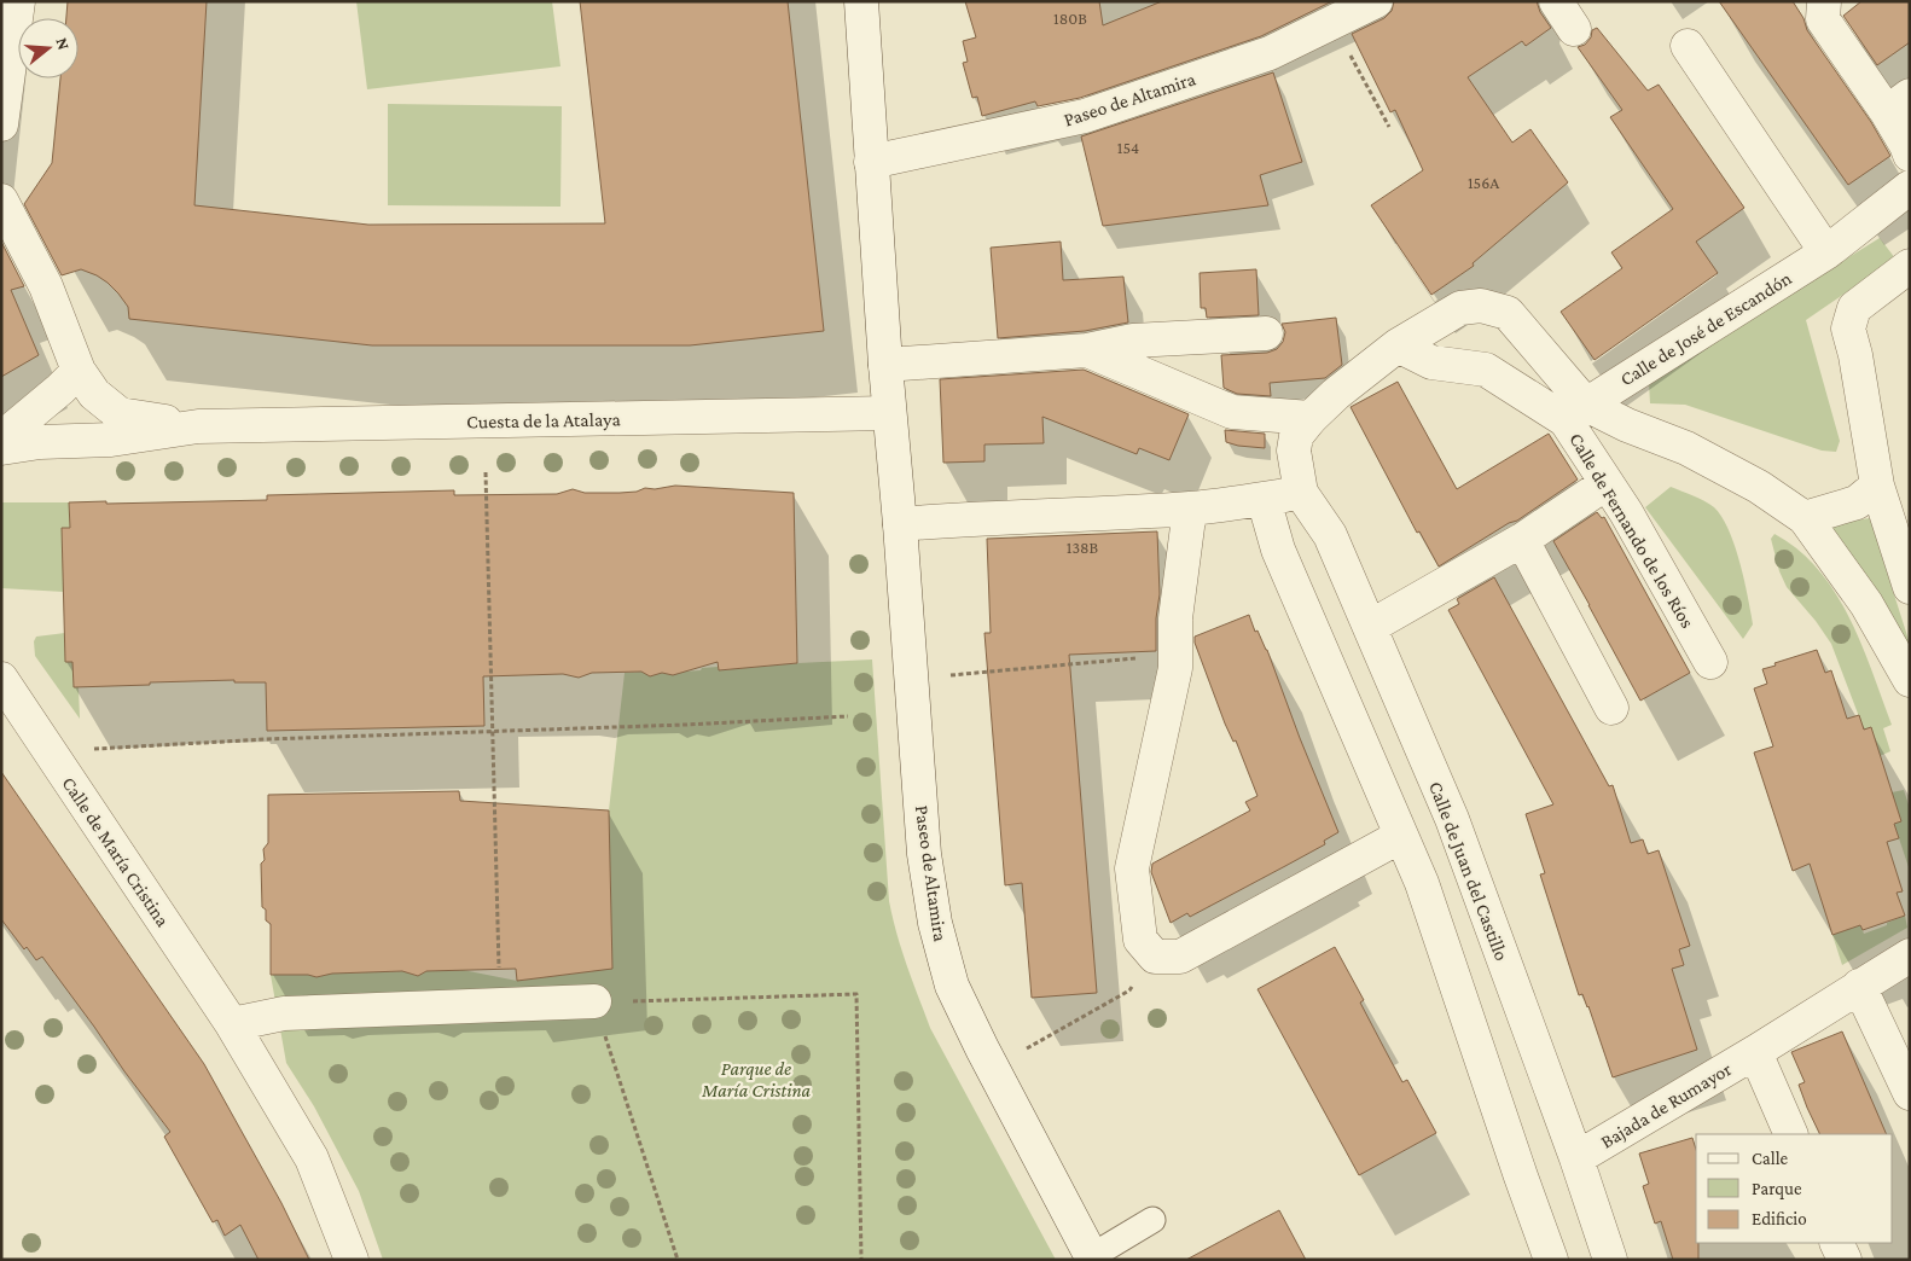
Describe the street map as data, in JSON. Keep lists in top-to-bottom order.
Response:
{
  "streets": {
    "street": [
      "Paseo de Altamira",
      "Calle de José de Escandón",
      "Cuesta de la Atalaya",
      "Calle de Fernando de los Ríos",
      "Calle de María Cristina",
      "Calle de Juan del Castillo",
      "Bajada de Rumayor"
    ]
  },
  "crossings": [
    ["Paseo de Altamira", "Cuesta de la Atalaya"],
    ["Calle de José de Escandón", "Calle de Fernando de los Ríos"],
    ["Calle de Juan del Castillo", "Bajada de Rumayor"]
  ],
  "parks": ["Parque de María Cristina"],
  "house_numbers": [
    "180B",
    "154",
    "156A",
    "138B"
  ],
  "legend": ["Calle", "Parque", "Edificio"],
  "north": "right"
}
